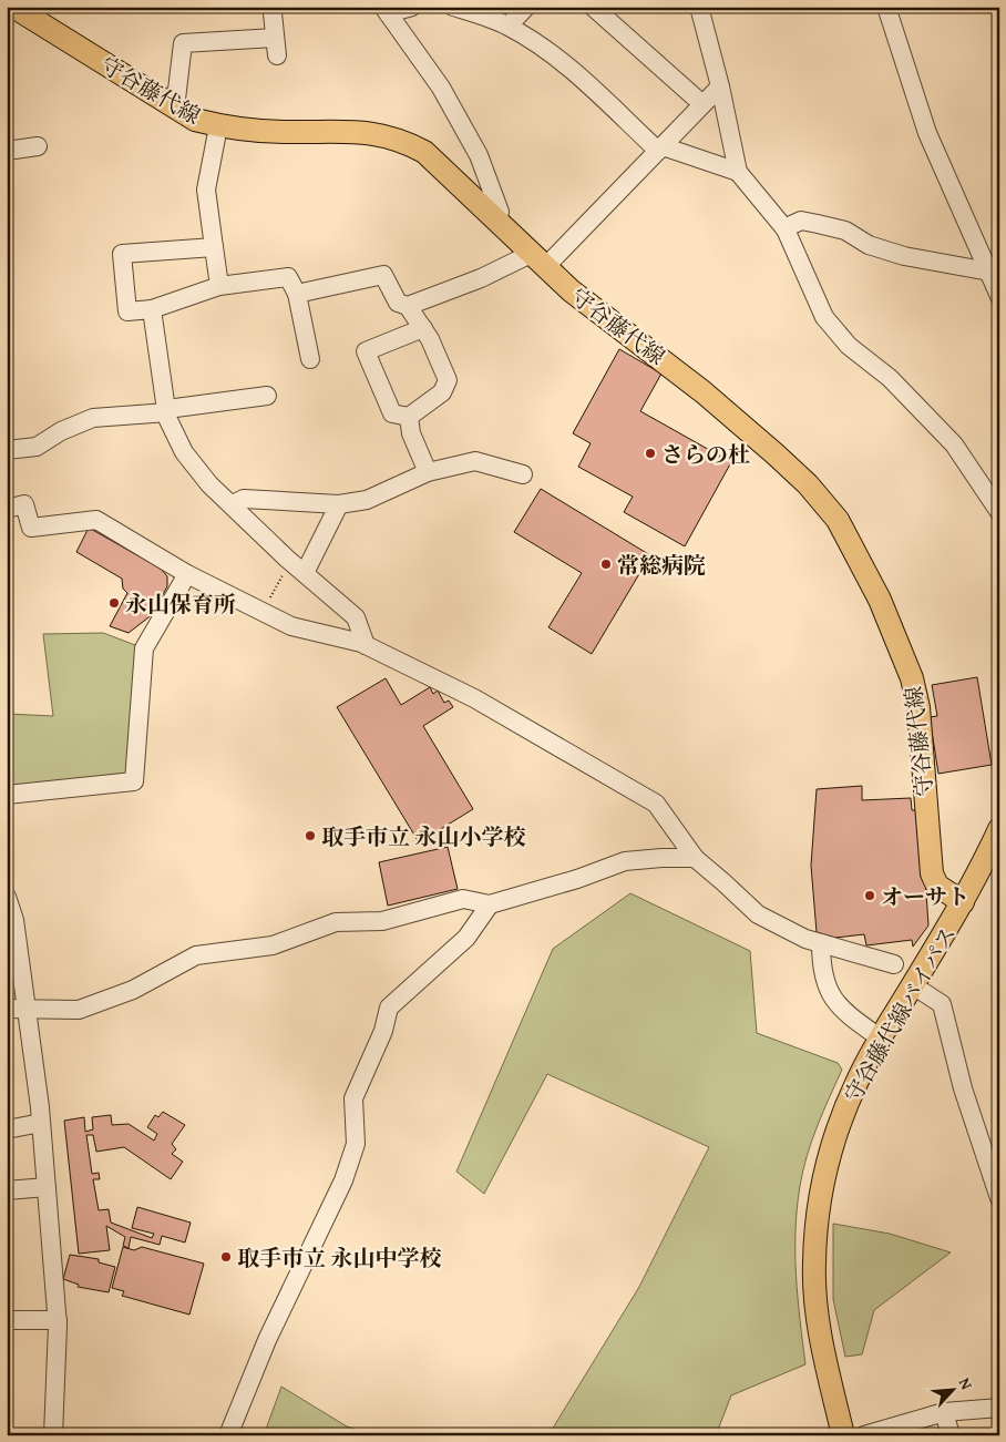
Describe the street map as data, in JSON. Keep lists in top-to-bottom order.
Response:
{
  "streets": {
    "main road": ["守谷藤代線", "守谷藤代線バイパス"]
  },
  "crossings": [
    ["守谷藤代線", "守谷藤代線バイパス"]
  ],
  "places": [
    "さらの杜",
    "常総病院",
    "永山保育所",
    "取手市立 永山小学校",
    "オーサト",
    "取手市立 永山中学校"
  ],
  "north": "top right"
}
